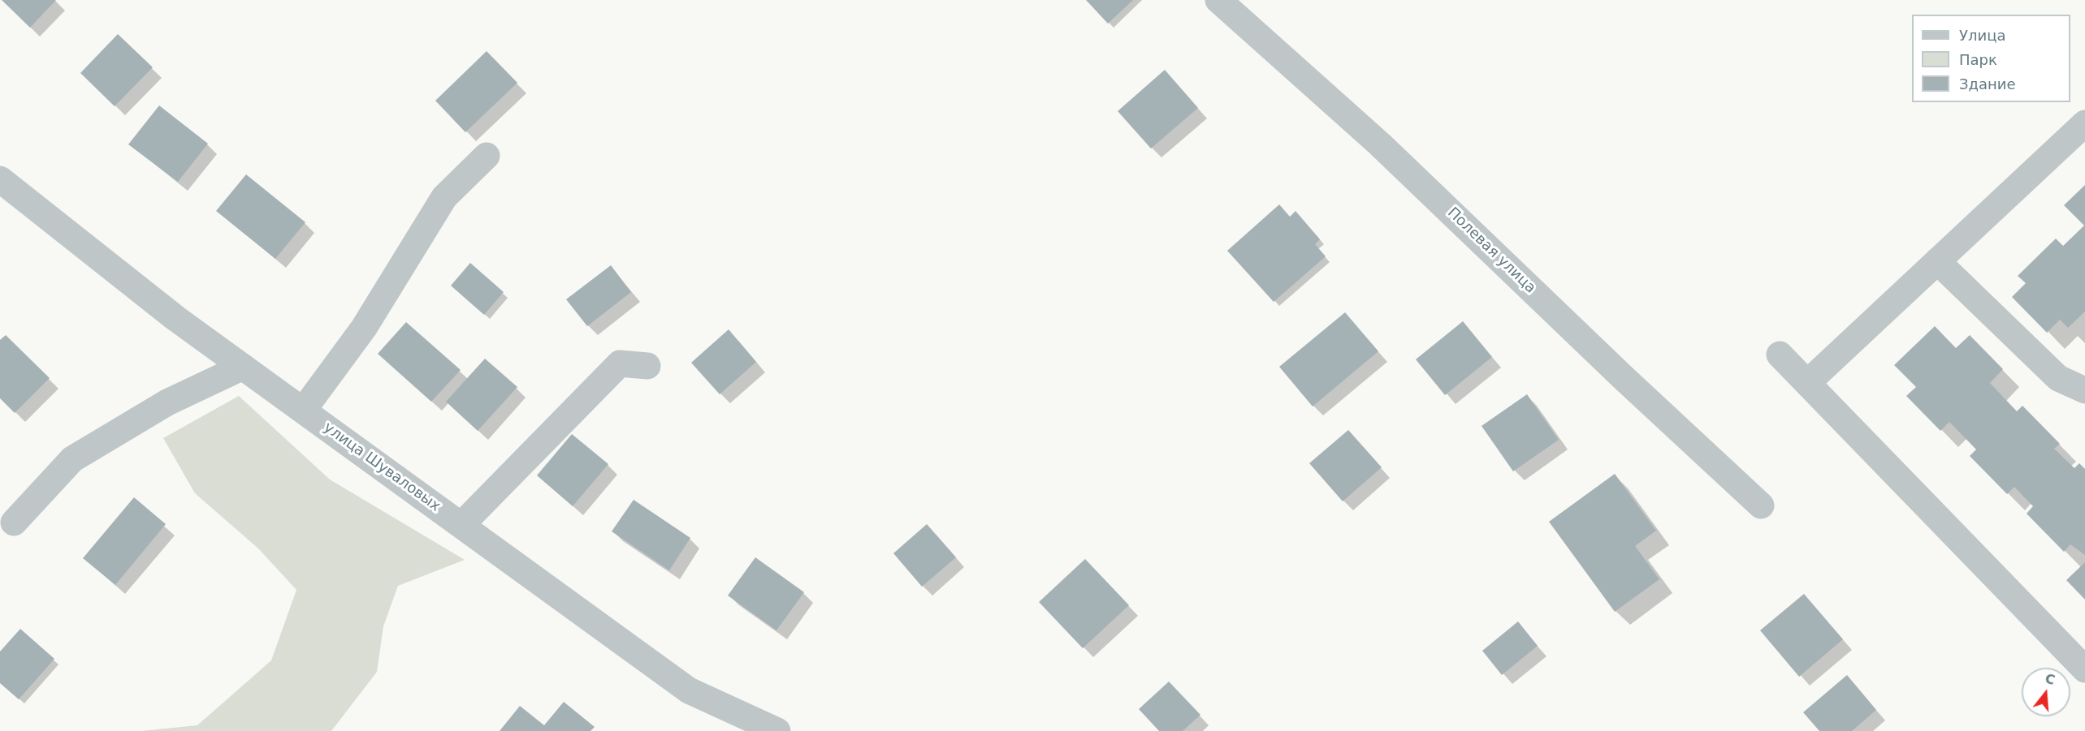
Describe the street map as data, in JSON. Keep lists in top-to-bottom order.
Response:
{
  "streets": {
    "street": ["Полевая улица", "улица Шуваловых"]
  },
  "legend": ["Улица", "Парк", "Здание"],
  "north": "top"
}
